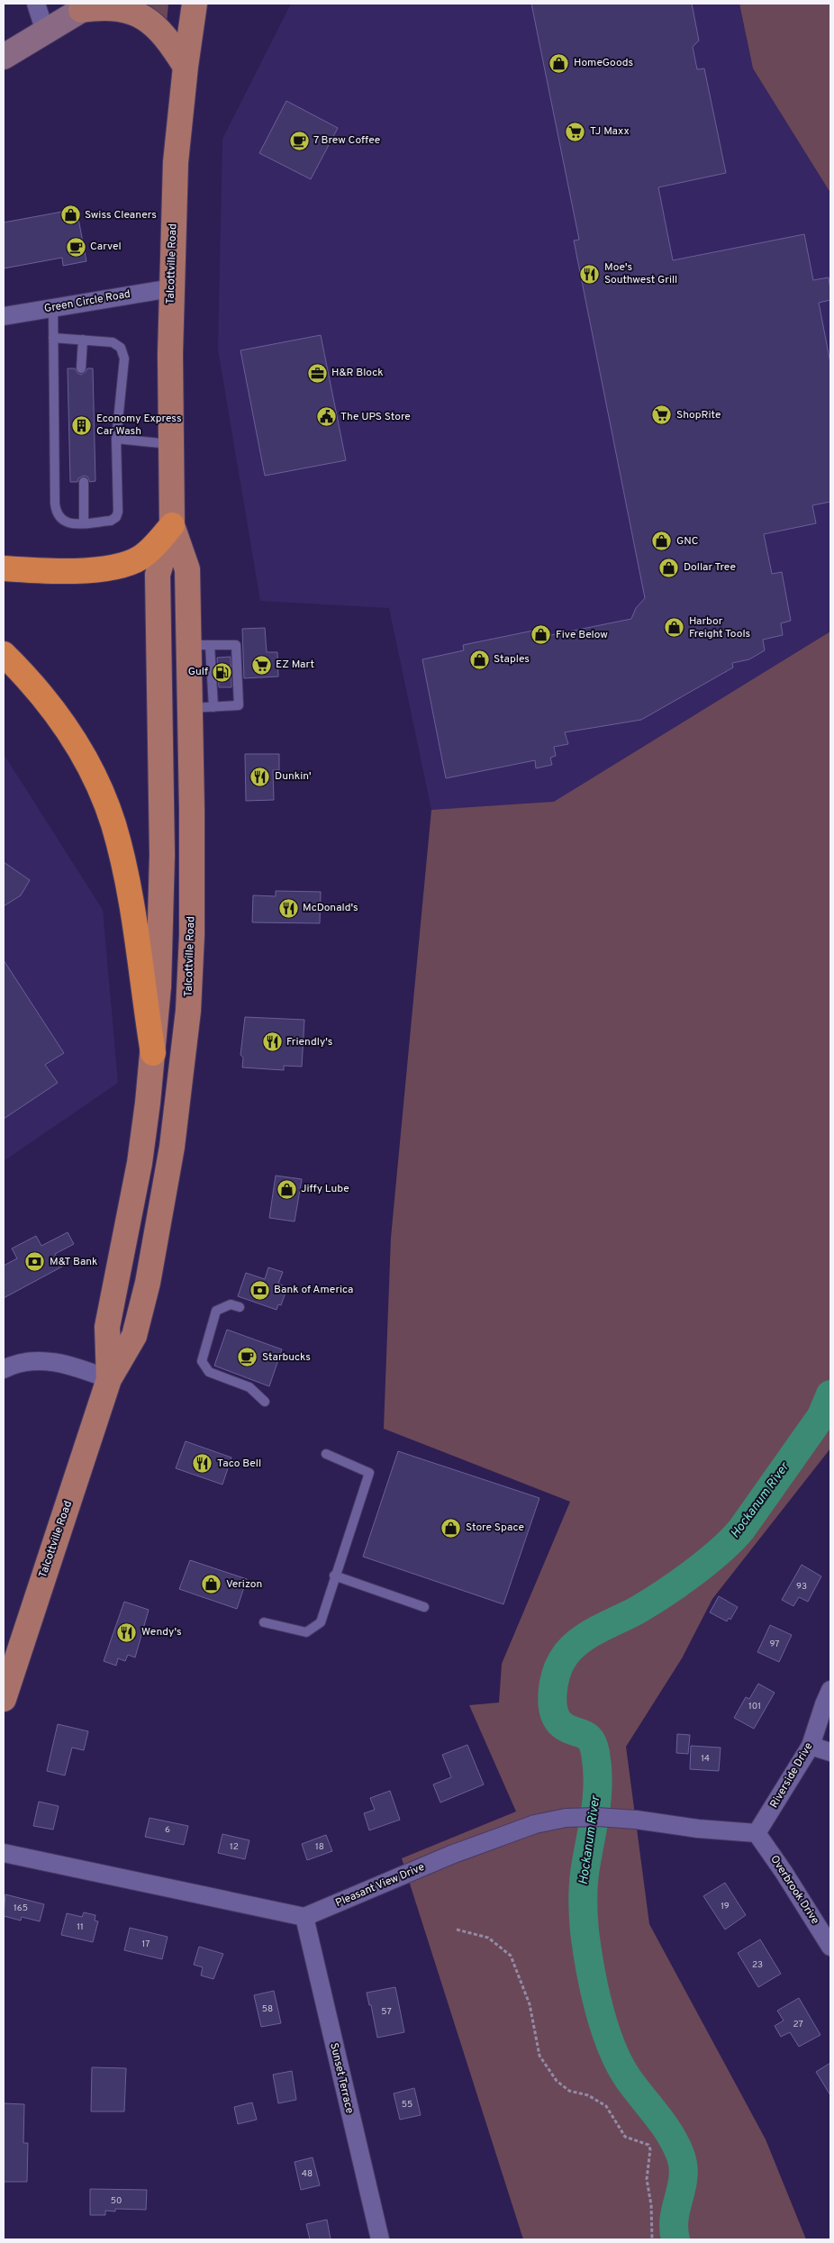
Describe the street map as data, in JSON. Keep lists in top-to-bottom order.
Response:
{
  "streets": {
    "main road": ["Talcottville Road"],
    "street": [
      "Green Circle Road",
      "Riverside Drive",
      "Pleasant View Drive",
      "Overbrook Drive",
      "Sunset Terrace"
    ]
  },
  "crossings": [
    ["Talcottville Road", "Green Circle Road"],
    ["Riverside Drive", "Pleasant View Drive"],
    ["Riverside Drive", "Overbrook Drive"],
    ["Pleasant View Drive", "Overbrook Drive"],
    ["Pleasant View Drive", "Sunset Terrace"]
  ],
  "water": ["Hockanum River"],
  "places": {
    "shop": [
      "HomeGoods",
      "Swiss Cleaners",
      "GNC",
      "Dollar Tree",
      "Harbor Freight Tools",
      "Five Below",
      "Staples",
      "Jiffy Lube",
      "Store Space",
      "Verizon"
    ],
    "supermarket": ["TJ Maxx", "ShopRite", "EZ Mart"],
    "cafe": ["7 Brew Coffee", "Carvel", "Starbucks"],
    "restaurant": [
      "Moe's Southwest Grill",
      "Dunkin'",
      "McDonald's",
      "Friendly's",
      "Taco Bell",
      "Wendy's"
    ],
    "office": ["H&R Block"],
    "public building": ["The UPS Store"],
    "building": ["Economy Express Car Wash"],
    "fuel station": ["Gulf"],
    "bank": ["M&T Bank", "Bank of America"]
  },
  "house_numbers": [
    "93",
    "97",
    "101",
    "14",
    "6",
    "12",
    "18",
    "19",
    "165",
    "11",
    "17",
    "23",
    "58",
    "57",
    "27",
    "55",
    "48",
    "50"
  ]
}
